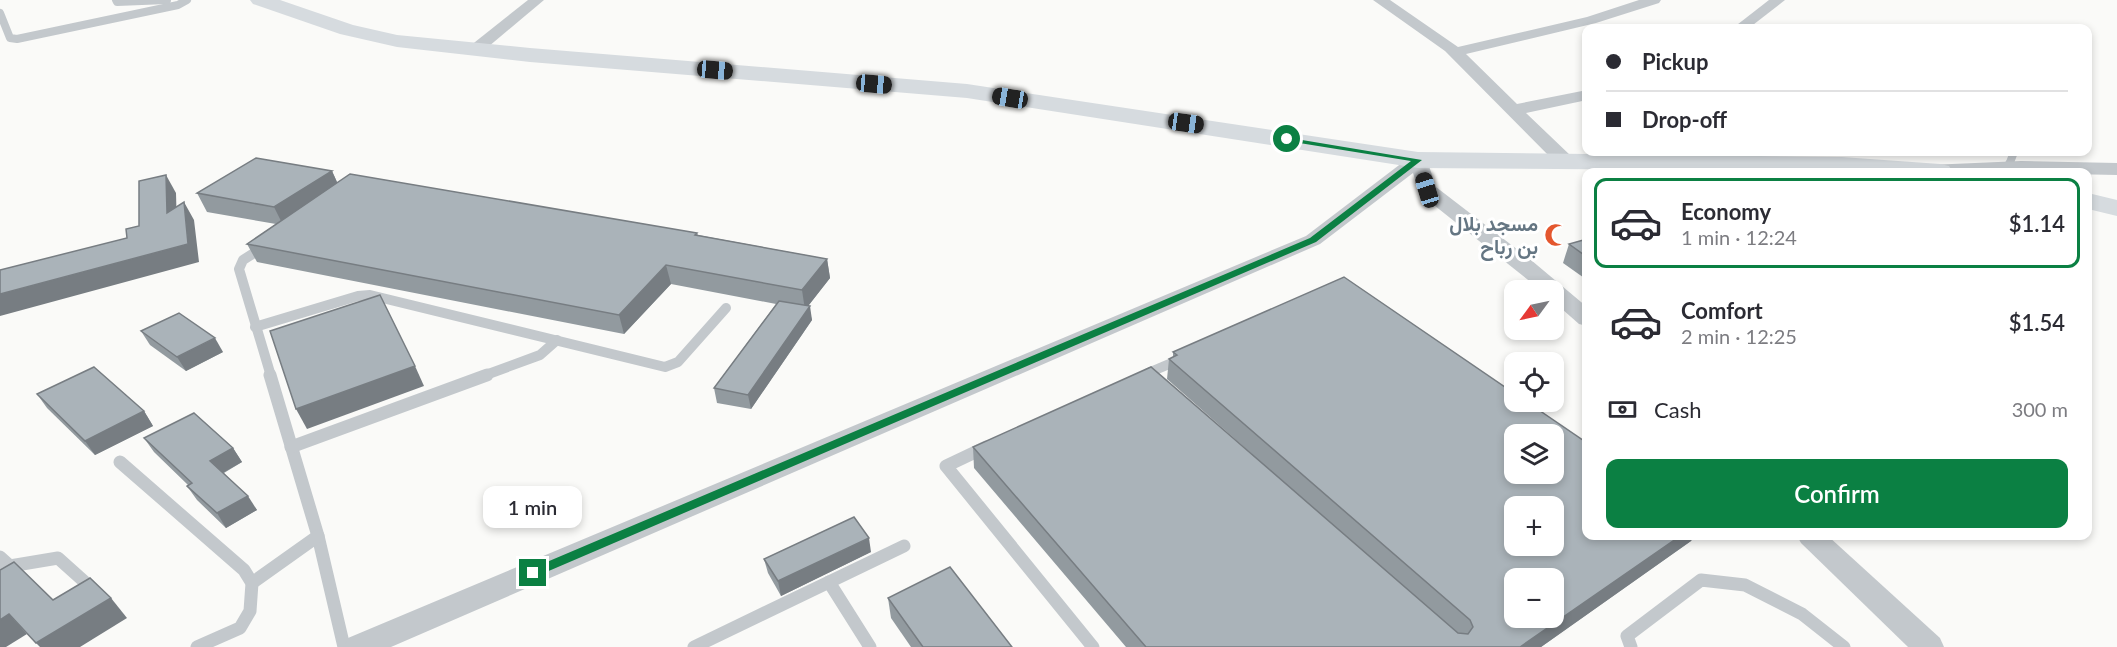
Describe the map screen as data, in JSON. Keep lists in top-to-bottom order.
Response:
{
  "places": {
    "mosque": ["مسجد بلال بن رباح"]
  },
  "north": "bottom left",
  "page": {
    "banner": ["Pickup", "Drop-off"],
    "list": [
      {
        "name": "Economy",
        "note": "1 min · 12:24",
        "value": "$1.14"
      },
      {
        "name": "Comfort",
        "note": "2 min · 12:25",
        "value": "$1.54"
      }
    ],
    "map_buttons": ["+", "−"],
    "pay": ["Cash", "300 m"],
    "buttons": "Confirm",
    "bubble": "1 min"
  }
}
